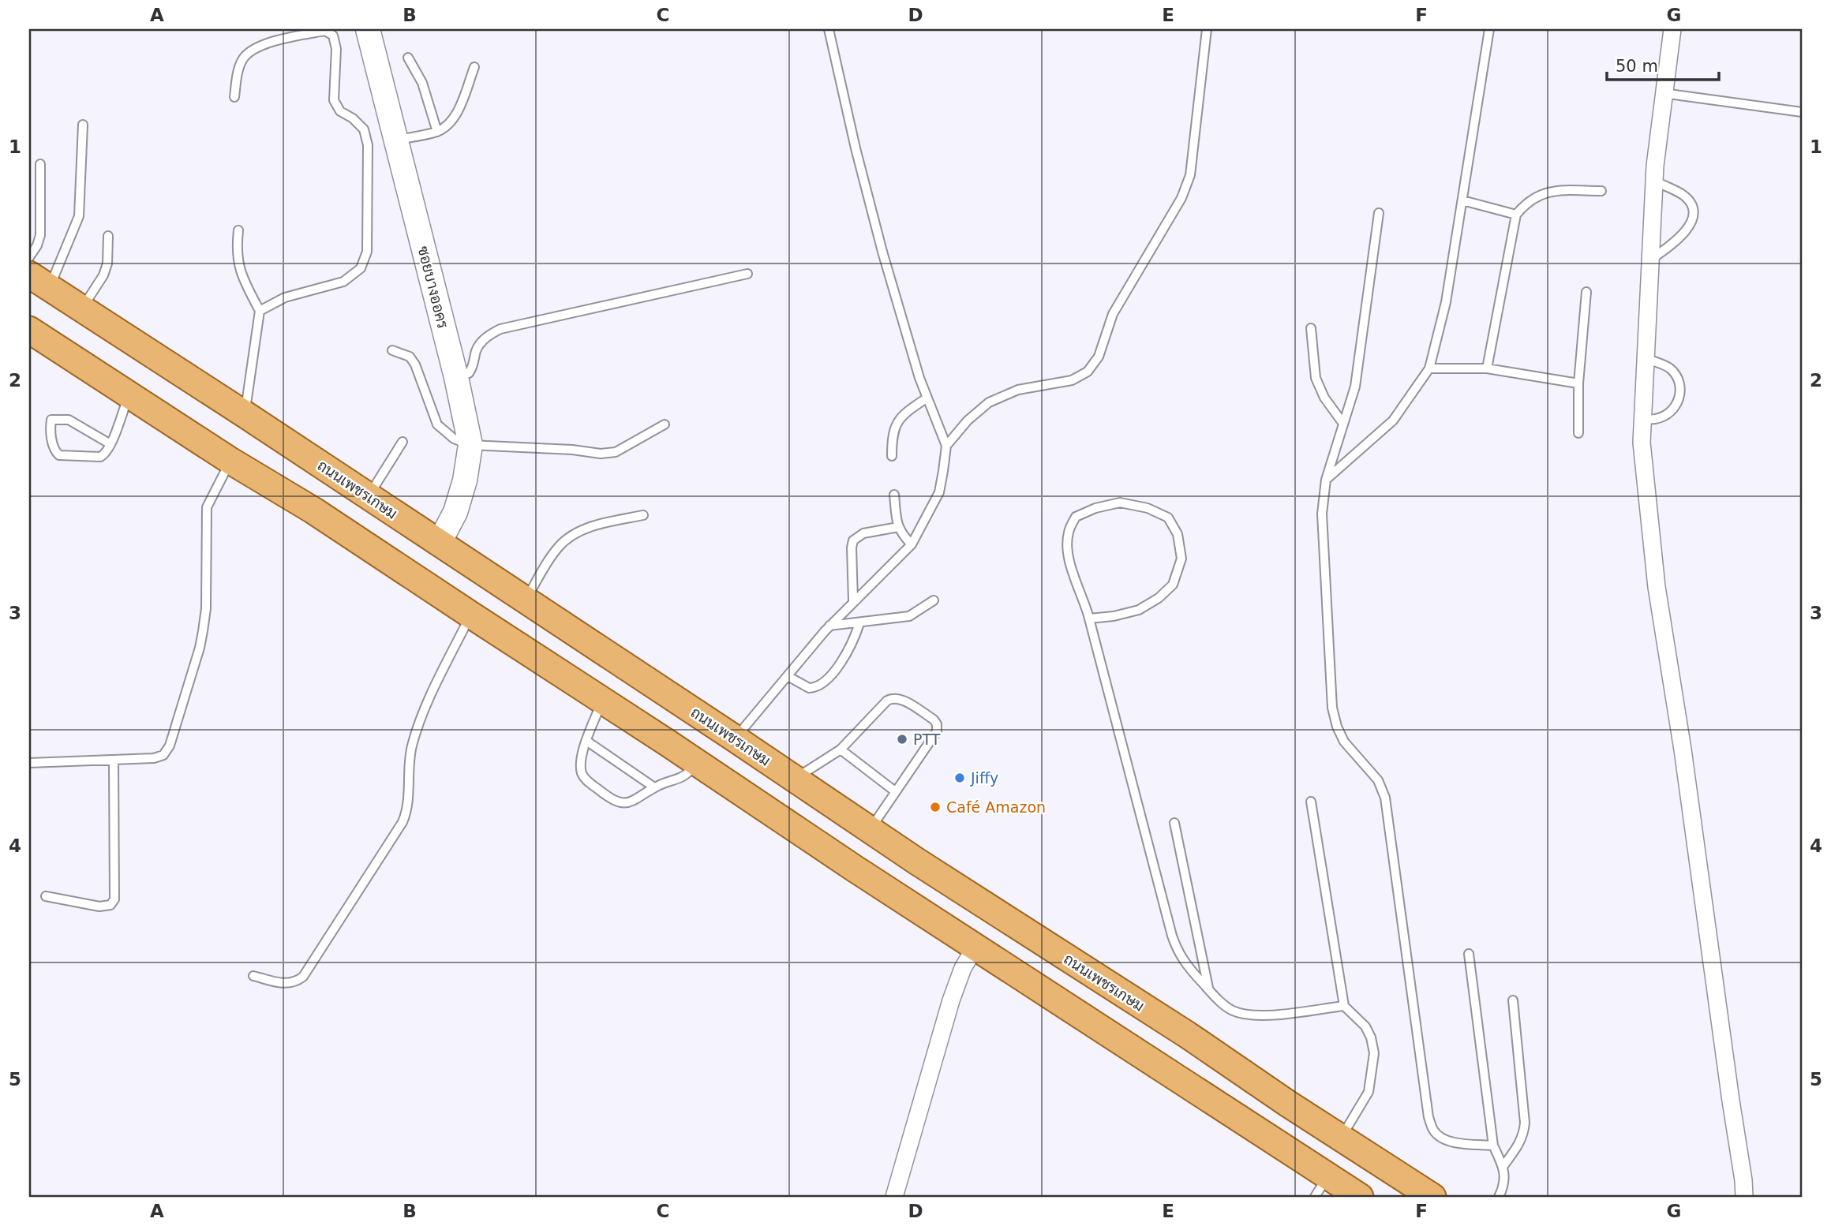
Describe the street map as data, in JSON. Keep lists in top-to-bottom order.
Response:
{
  "streets": {
    "main road": ["ถนนเพชรเกษม"],
    "street": ["ซอยบางออคร"]
  },
  "crossings": [
    ["ซอยบางออคร", "ถนนเพชรเกษม"]
  ],
  "places": ["PTT", "Jiffy", "Café Amazon"],
  "scale_bar": "50 m",
  "grid": {
    "columns": [
      "A",
      "B",
      "C",
      "D",
      "E",
      "F",
      "G"
    ],
    "rows": [
      "1",
      "2",
      "3",
      "4",
      "5"
    ]
  }
}
